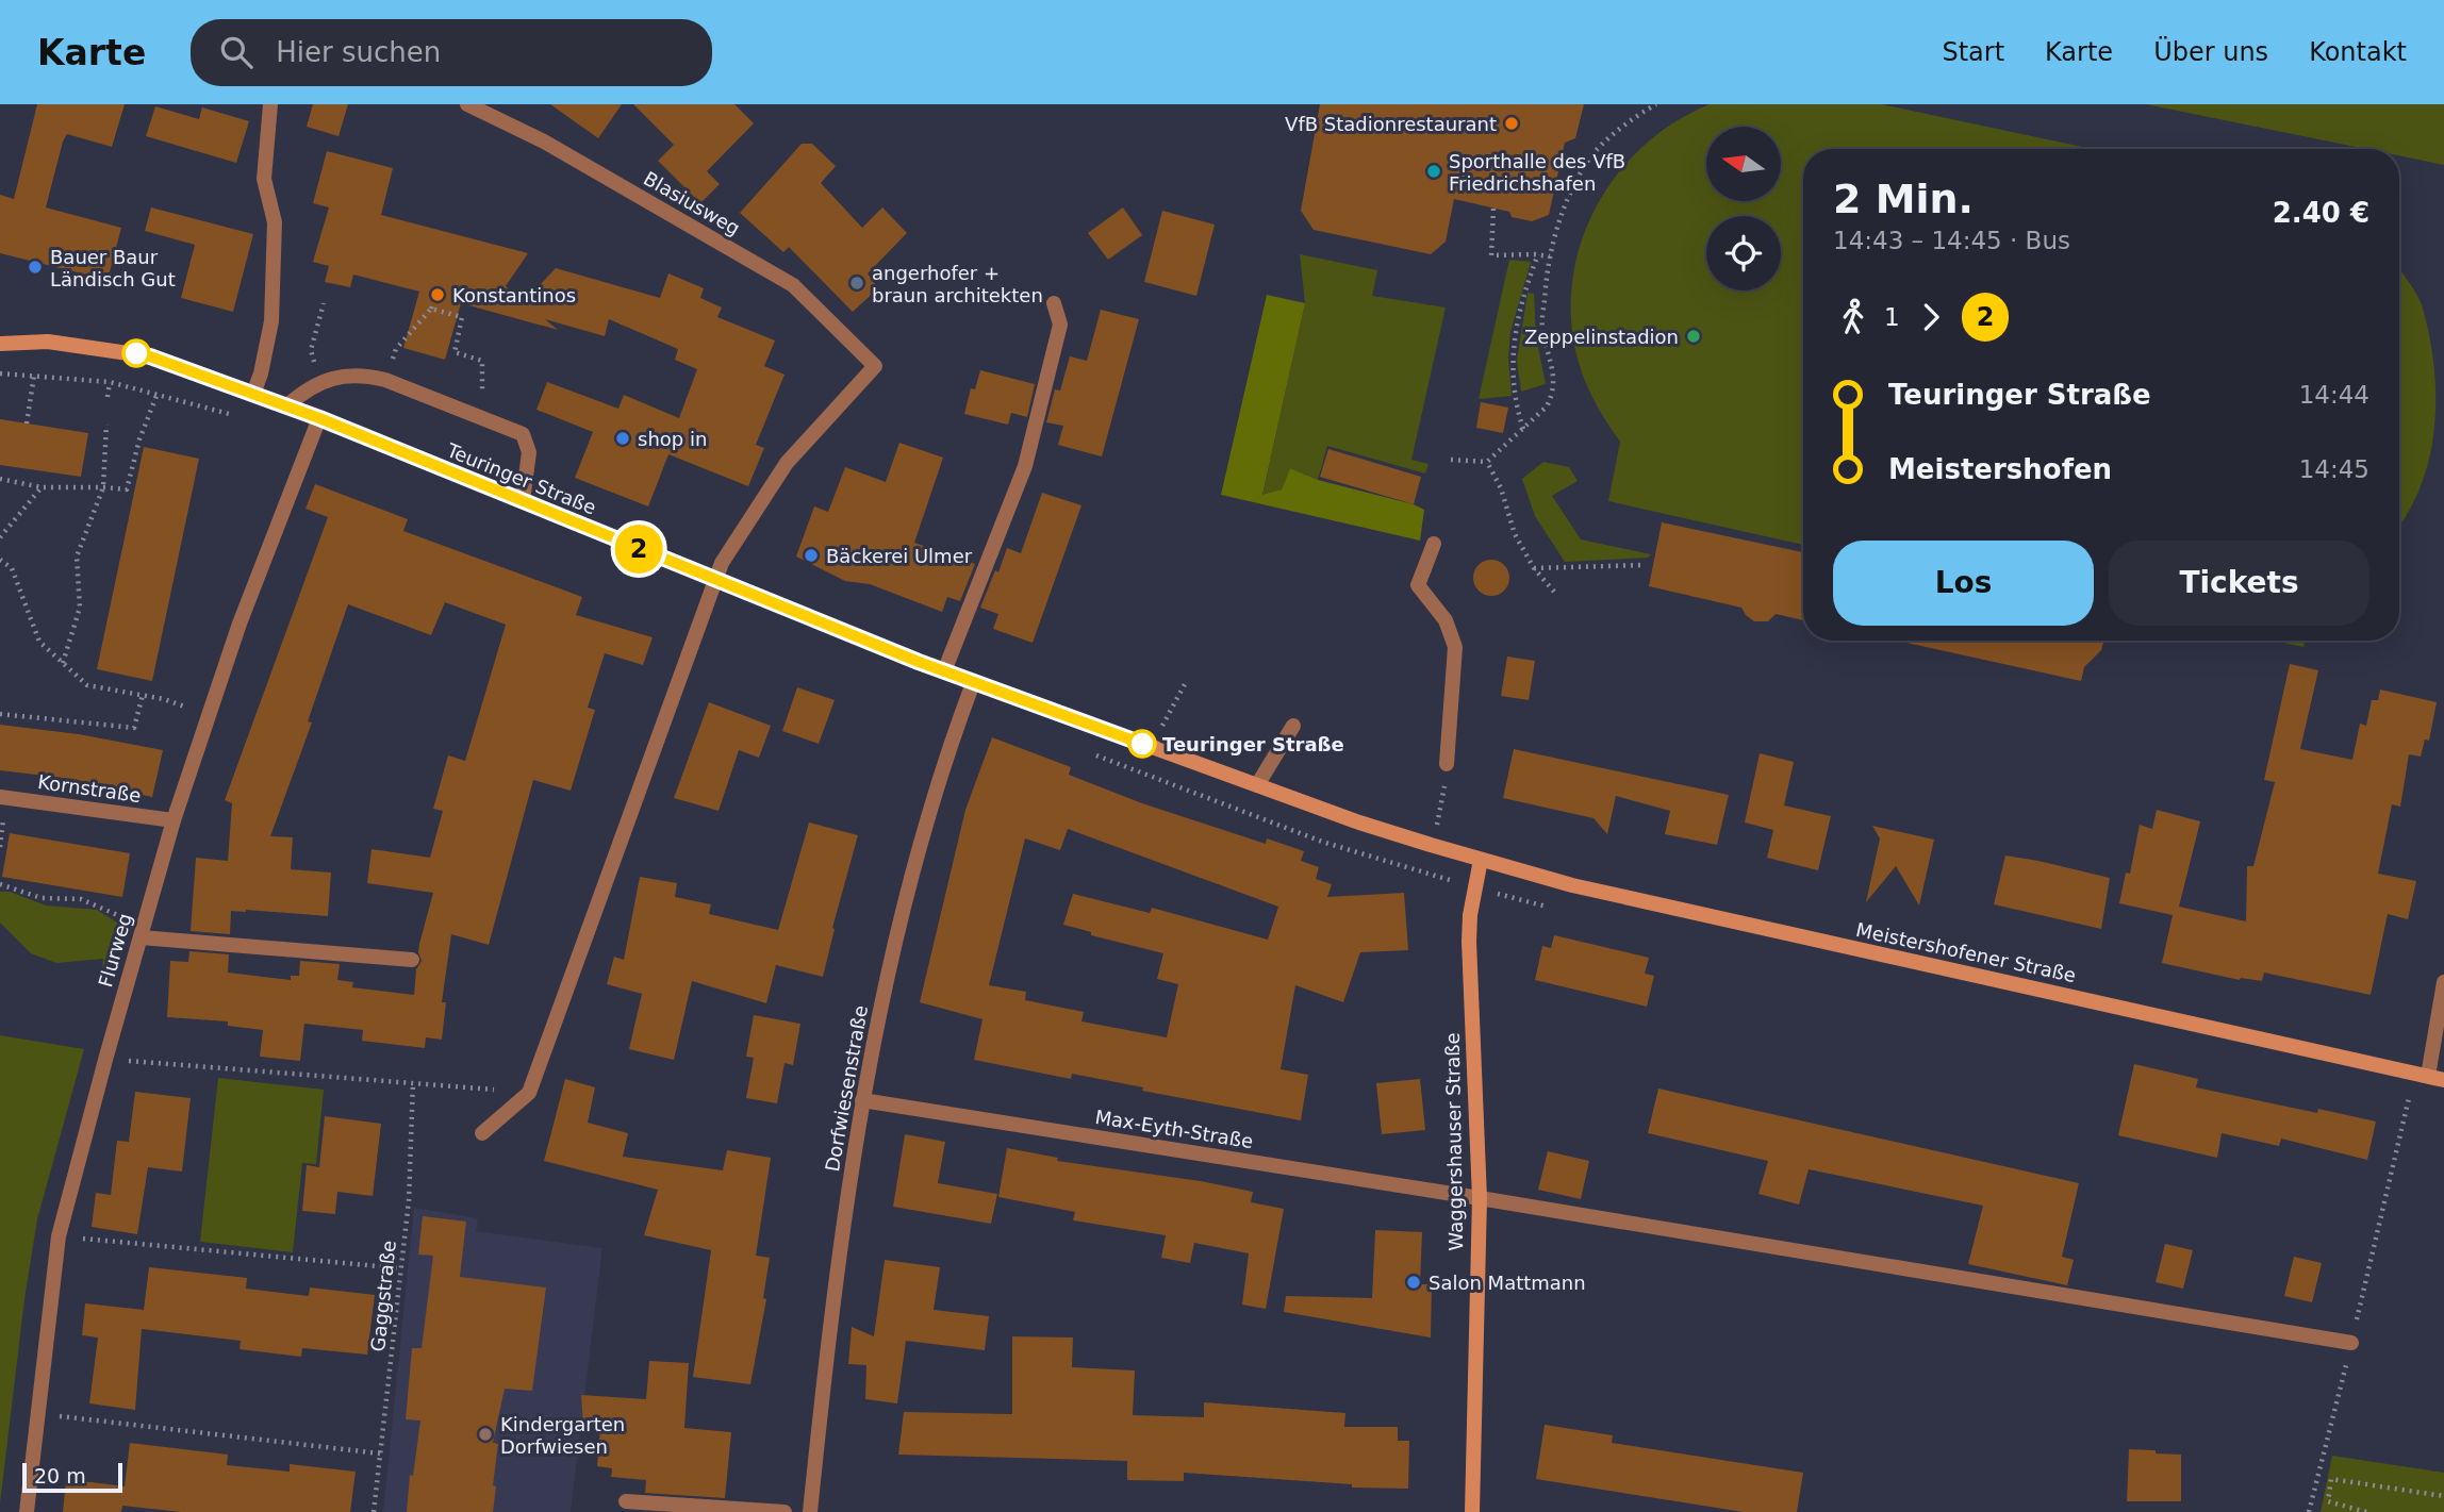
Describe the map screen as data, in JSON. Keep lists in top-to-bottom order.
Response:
{
  "streets": {
    "street": [
      "Blasiusweg",
      "Teuringer Straße",
      "Kornstraße",
      "Flurweg",
      "Meistershofener Straße",
      "Dorfwiesenstraße",
      "Max-Eyth-Straße",
      "Waggershauser Straße"
    ],
    "path": ["Gaggstraße"]
  },
  "crossings": [
    ["Blasiusweg", "Teuringer Straße"],
    ["Teuringer Straße", "Flurweg"],
    ["Teuringer Straße", "Meistershofener Straße"],
    ["Teuringer Straße", "Dorfwiesenstraße"],
    ["Teuringer Straße", "Waggershauser Straße"],
    ["Kornstraße", "Flurweg"],
    ["Meistershofener Straße", "Waggershauser Straße"],
    ["Dorfwiesenstraße", "Max-Eyth-Straße"],
    ["Max-Eyth-Straße", "Waggershauser Straße"]
  ],
  "places": [
    "VfB Stadionrestaurant",
    "Sporthalle des VfB Friedrichshafen",
    "Bauer Baur Ländisch Gut",
    "angerhofer + braun architekten",
    "Konstantinos",
    "Zeppelinstadion",
    "shop in",
    "Bäckerei Ulmer",
    "Teuringer Straße",
    "Salon Mattmann",
    "Kindergarten Dorfwiesen"
  ],
  "lines": ["bus line 2"],
  "scale_bar": "20 m",
  "north": "left",
  "page": {
    "header": "Karte",
    "search": "Hier suchen",
    "nav": [
      "Start",
      "Karte",
      "Über uns",
      "Kontakt"
    ],
    "on_map": "2",
    "heading": ["2 Min.", "14:43 – 14:45 · Bus", "2.40 €"],
    "legs": ["1", "2"],
    "list": [
      {
        "name": "Teuringer Straße",
        "value": "14:44"
      },
      {
        "name": "Meistershofen",
        "value": "14:45"
      }
    ],
    "buttons": ["Los", "Tickets"],
    "scale": "20 m"
  }
}
